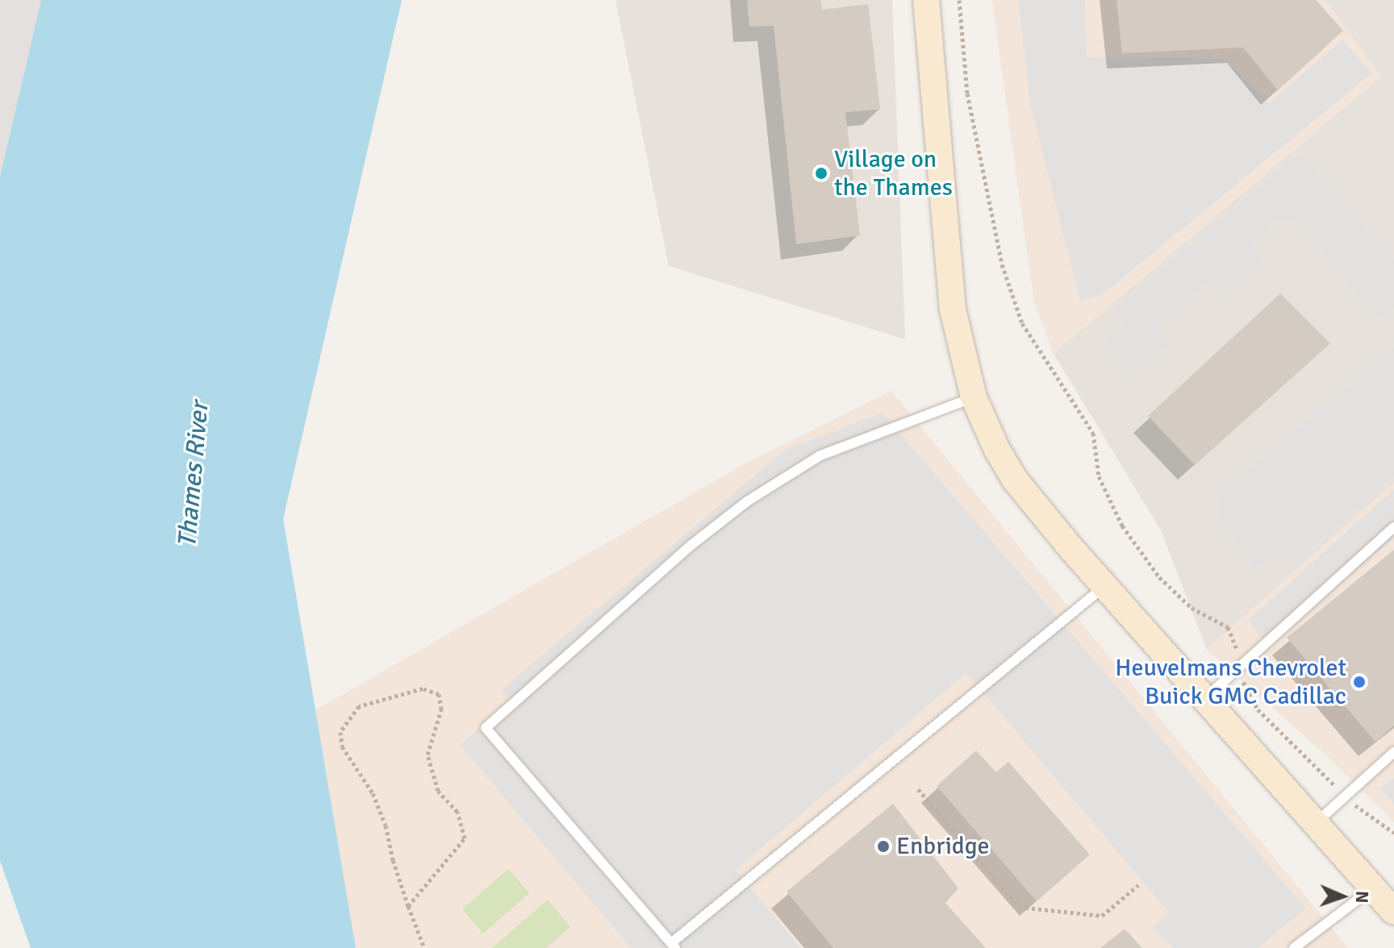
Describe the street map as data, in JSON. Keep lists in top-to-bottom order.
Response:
{
  "water": ["Thames River"],
  "places": ["Village on the Thames", "Heuvelmans Chevrolet Buick GMC Cadillac", "Enbridge"],
  "north": "right"
}
